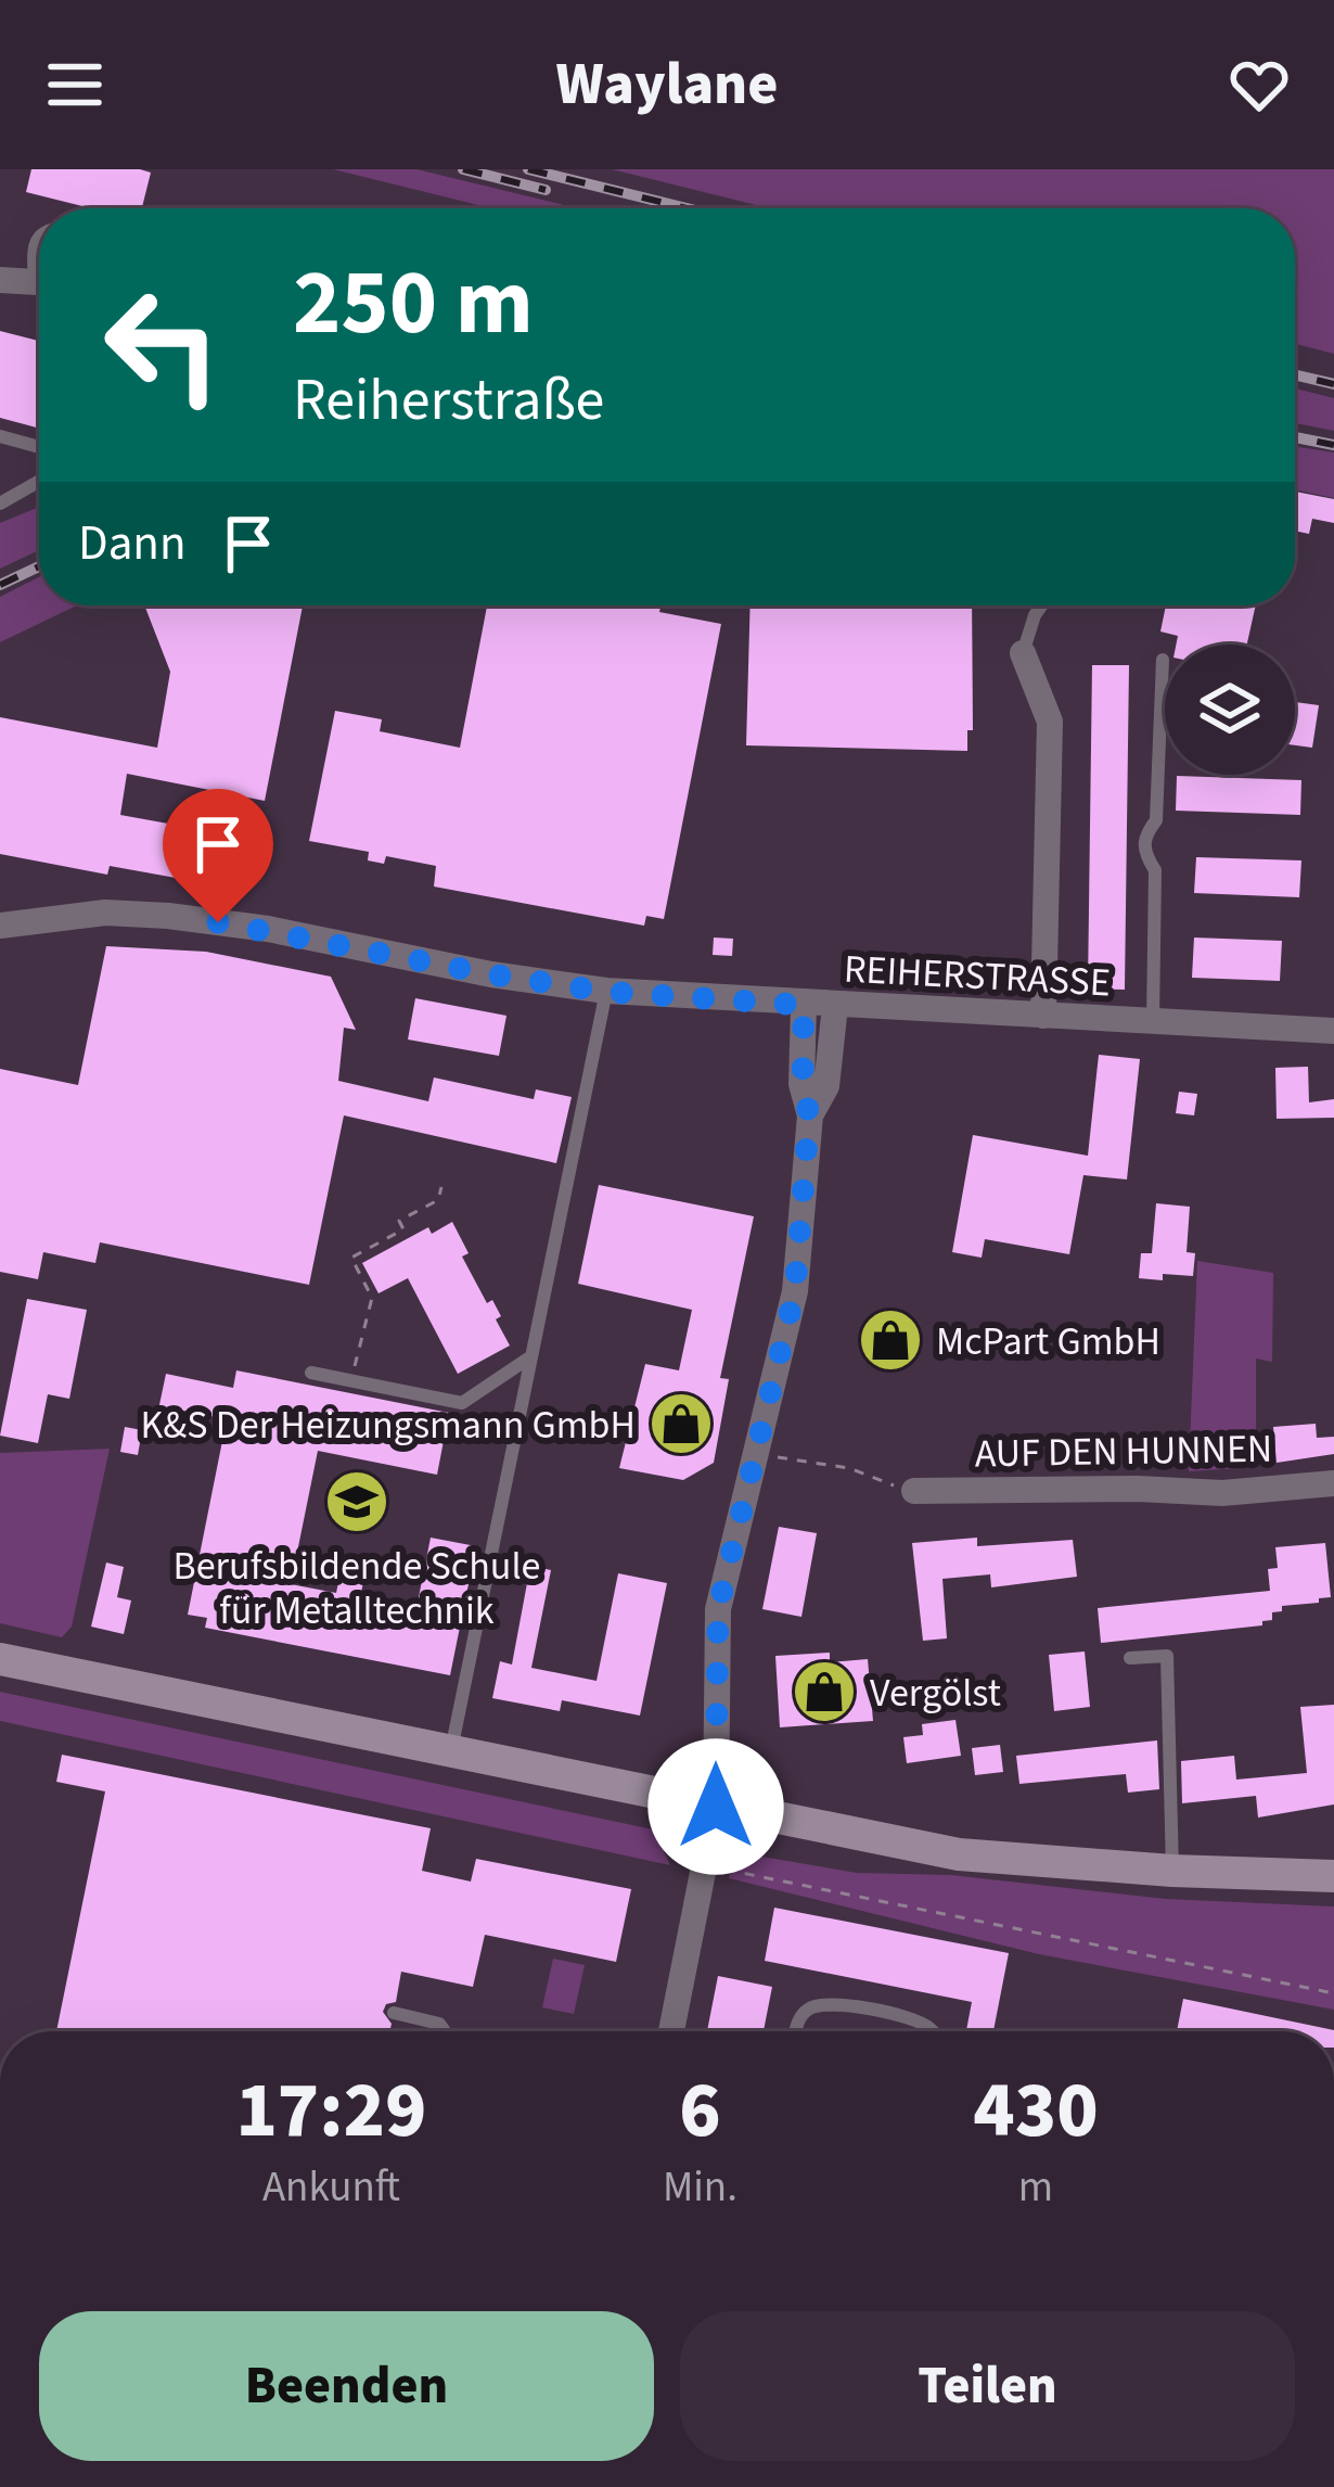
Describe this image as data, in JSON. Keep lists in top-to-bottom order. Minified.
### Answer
{"streets":{"street":["REIHERSTRASSE","AUF DEN HUNNEN"]},"places":{"shop":["McPart GmbH","K&S Der Heizungsmann GmbH","Vergölst"],"school or university":["Berufsbildende Schule für Metalltechnik"]},"page":{"header":"Waylane","turn":["250 m","Reiherstraße"],"then":"Dann","eta":["17:29","Ankunft","6","Min.","430","m"],"buttons":["Beenden","Teilen"]}}
